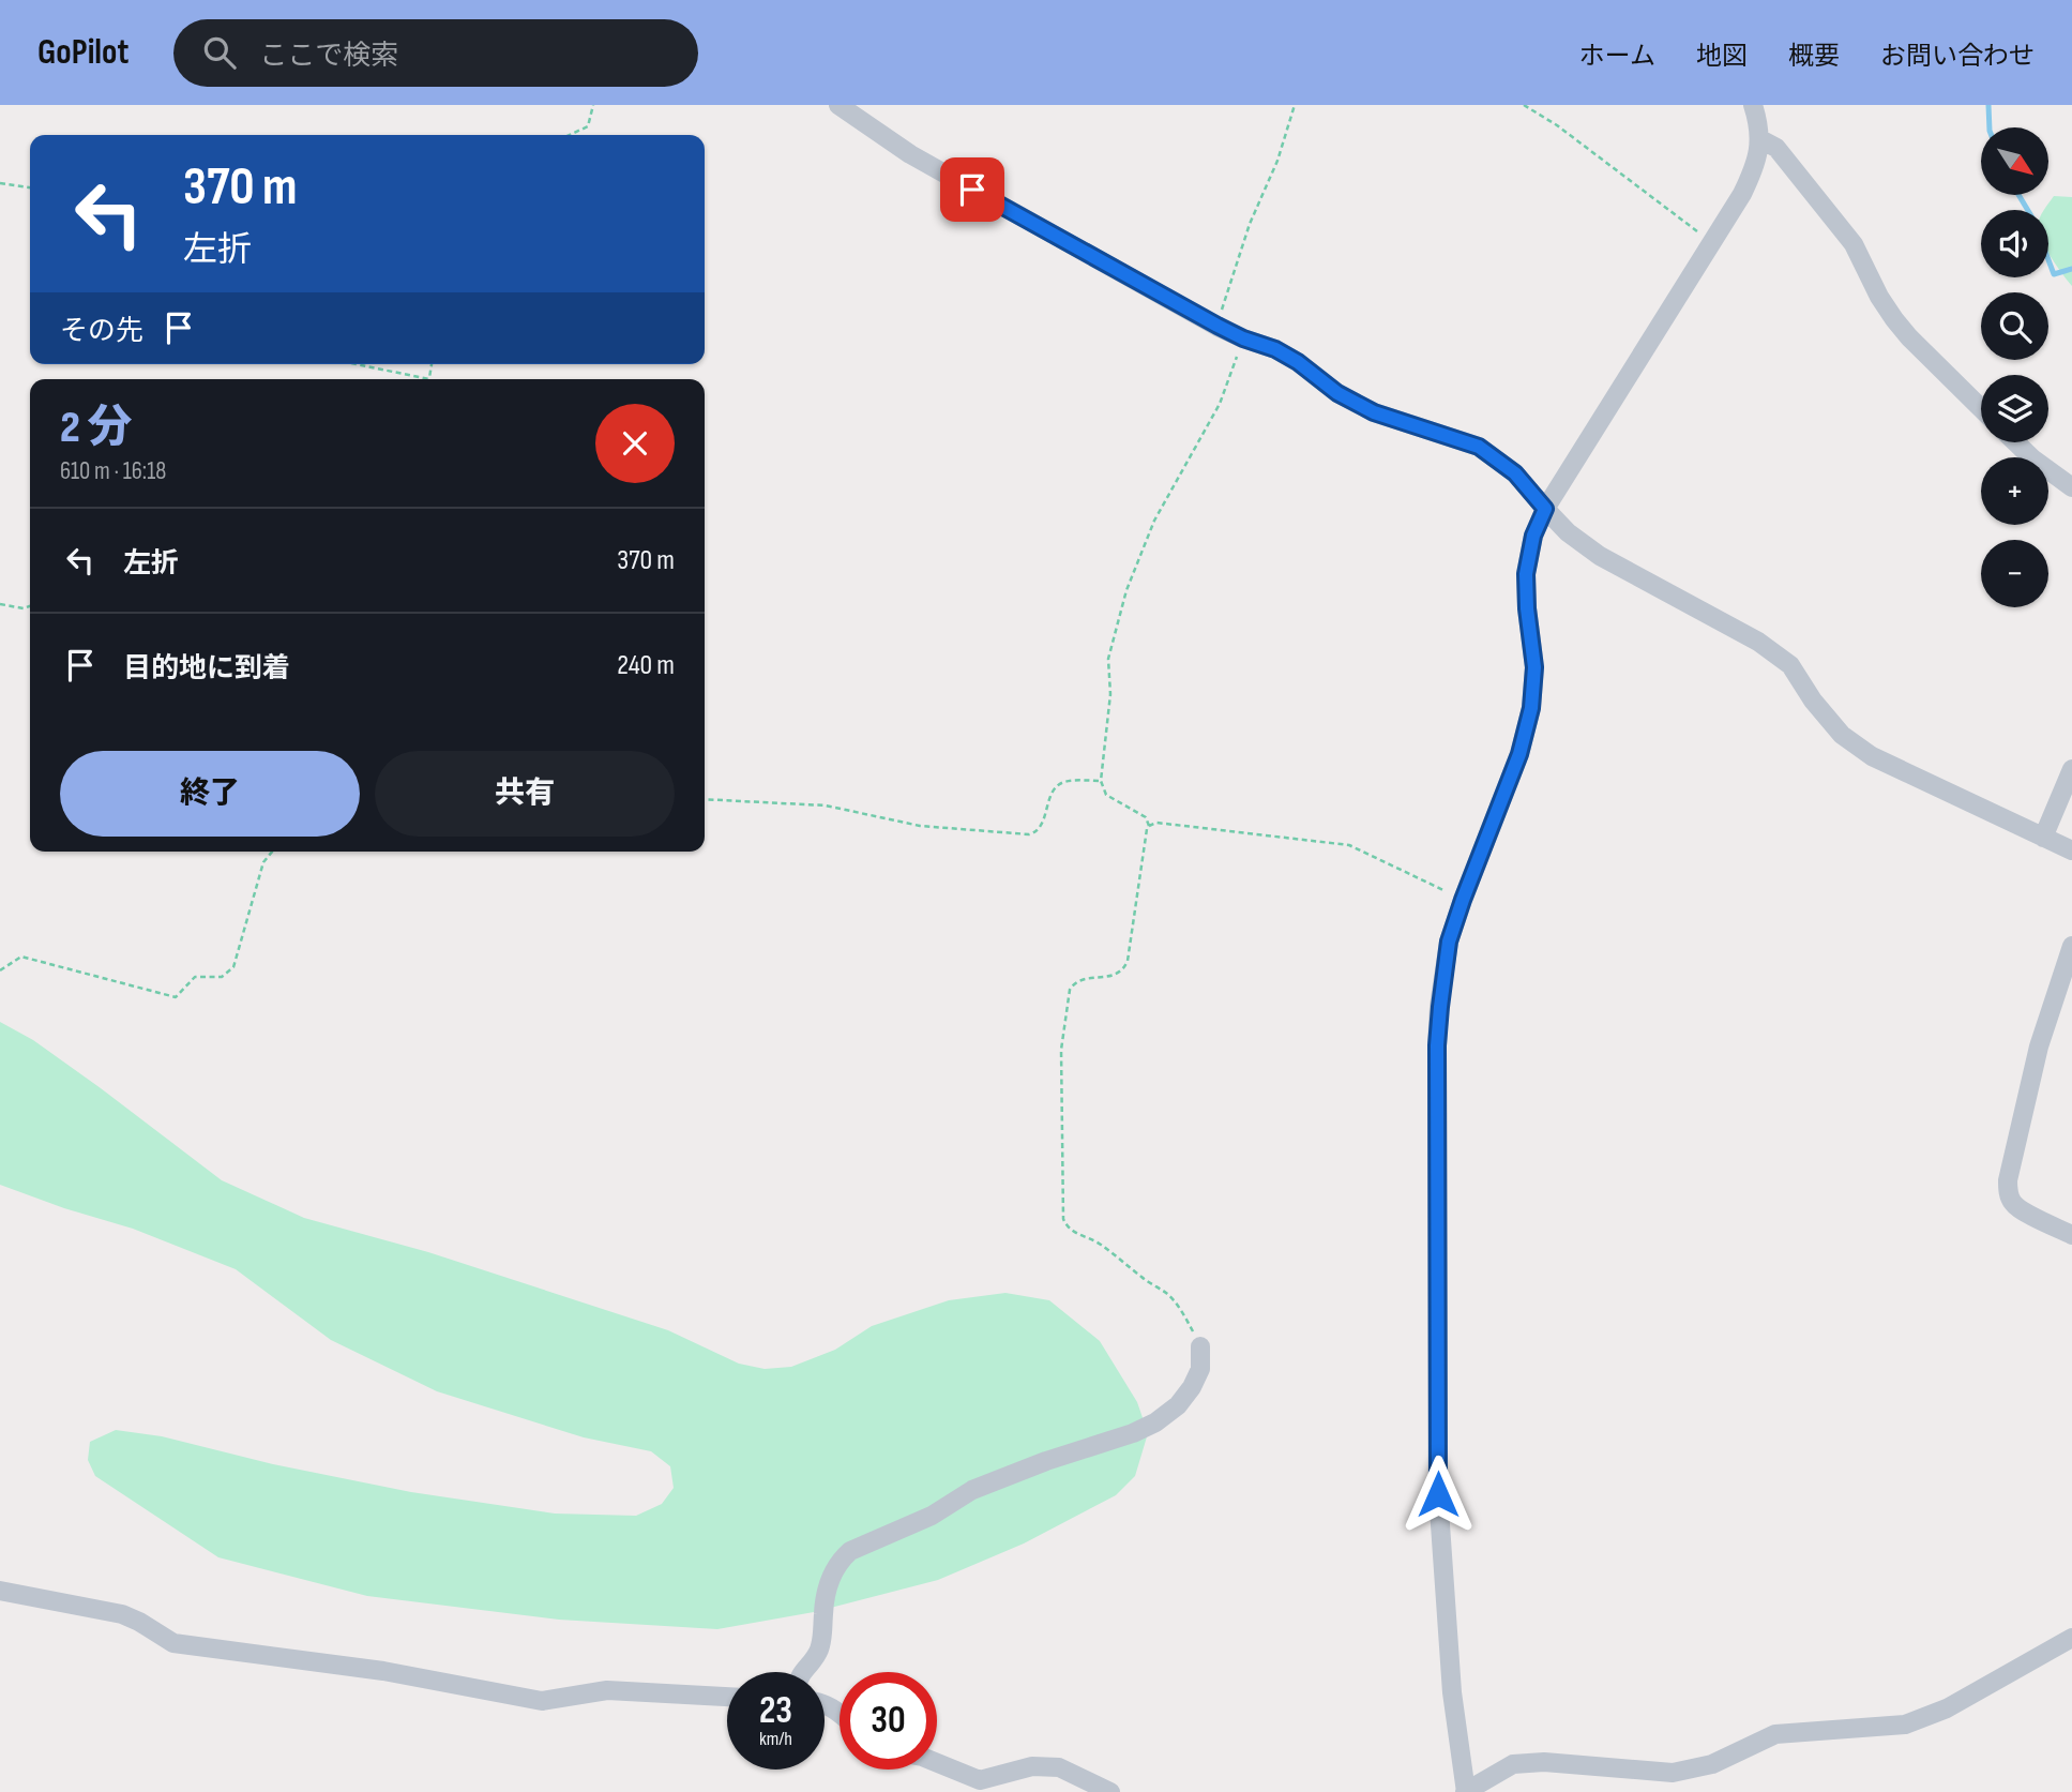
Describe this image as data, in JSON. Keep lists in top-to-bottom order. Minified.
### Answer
{"north":"bottom right","page":{"header":"GoPilot","search":"ここで検索","nav":["ホーム","地図","概要","お問い合わせ"],"map_buttons":["+","−"],"turn":["370 m","左折"],"then":"その先","heading":["2 分","610 m · 16:18"],"list":[{"name":"左折","value":"370 m"},{"name":"目的地に到着","value":"240 m"}],"buttons":["終了","共有"],"speed":"23 km/h","limit":"30"}}
